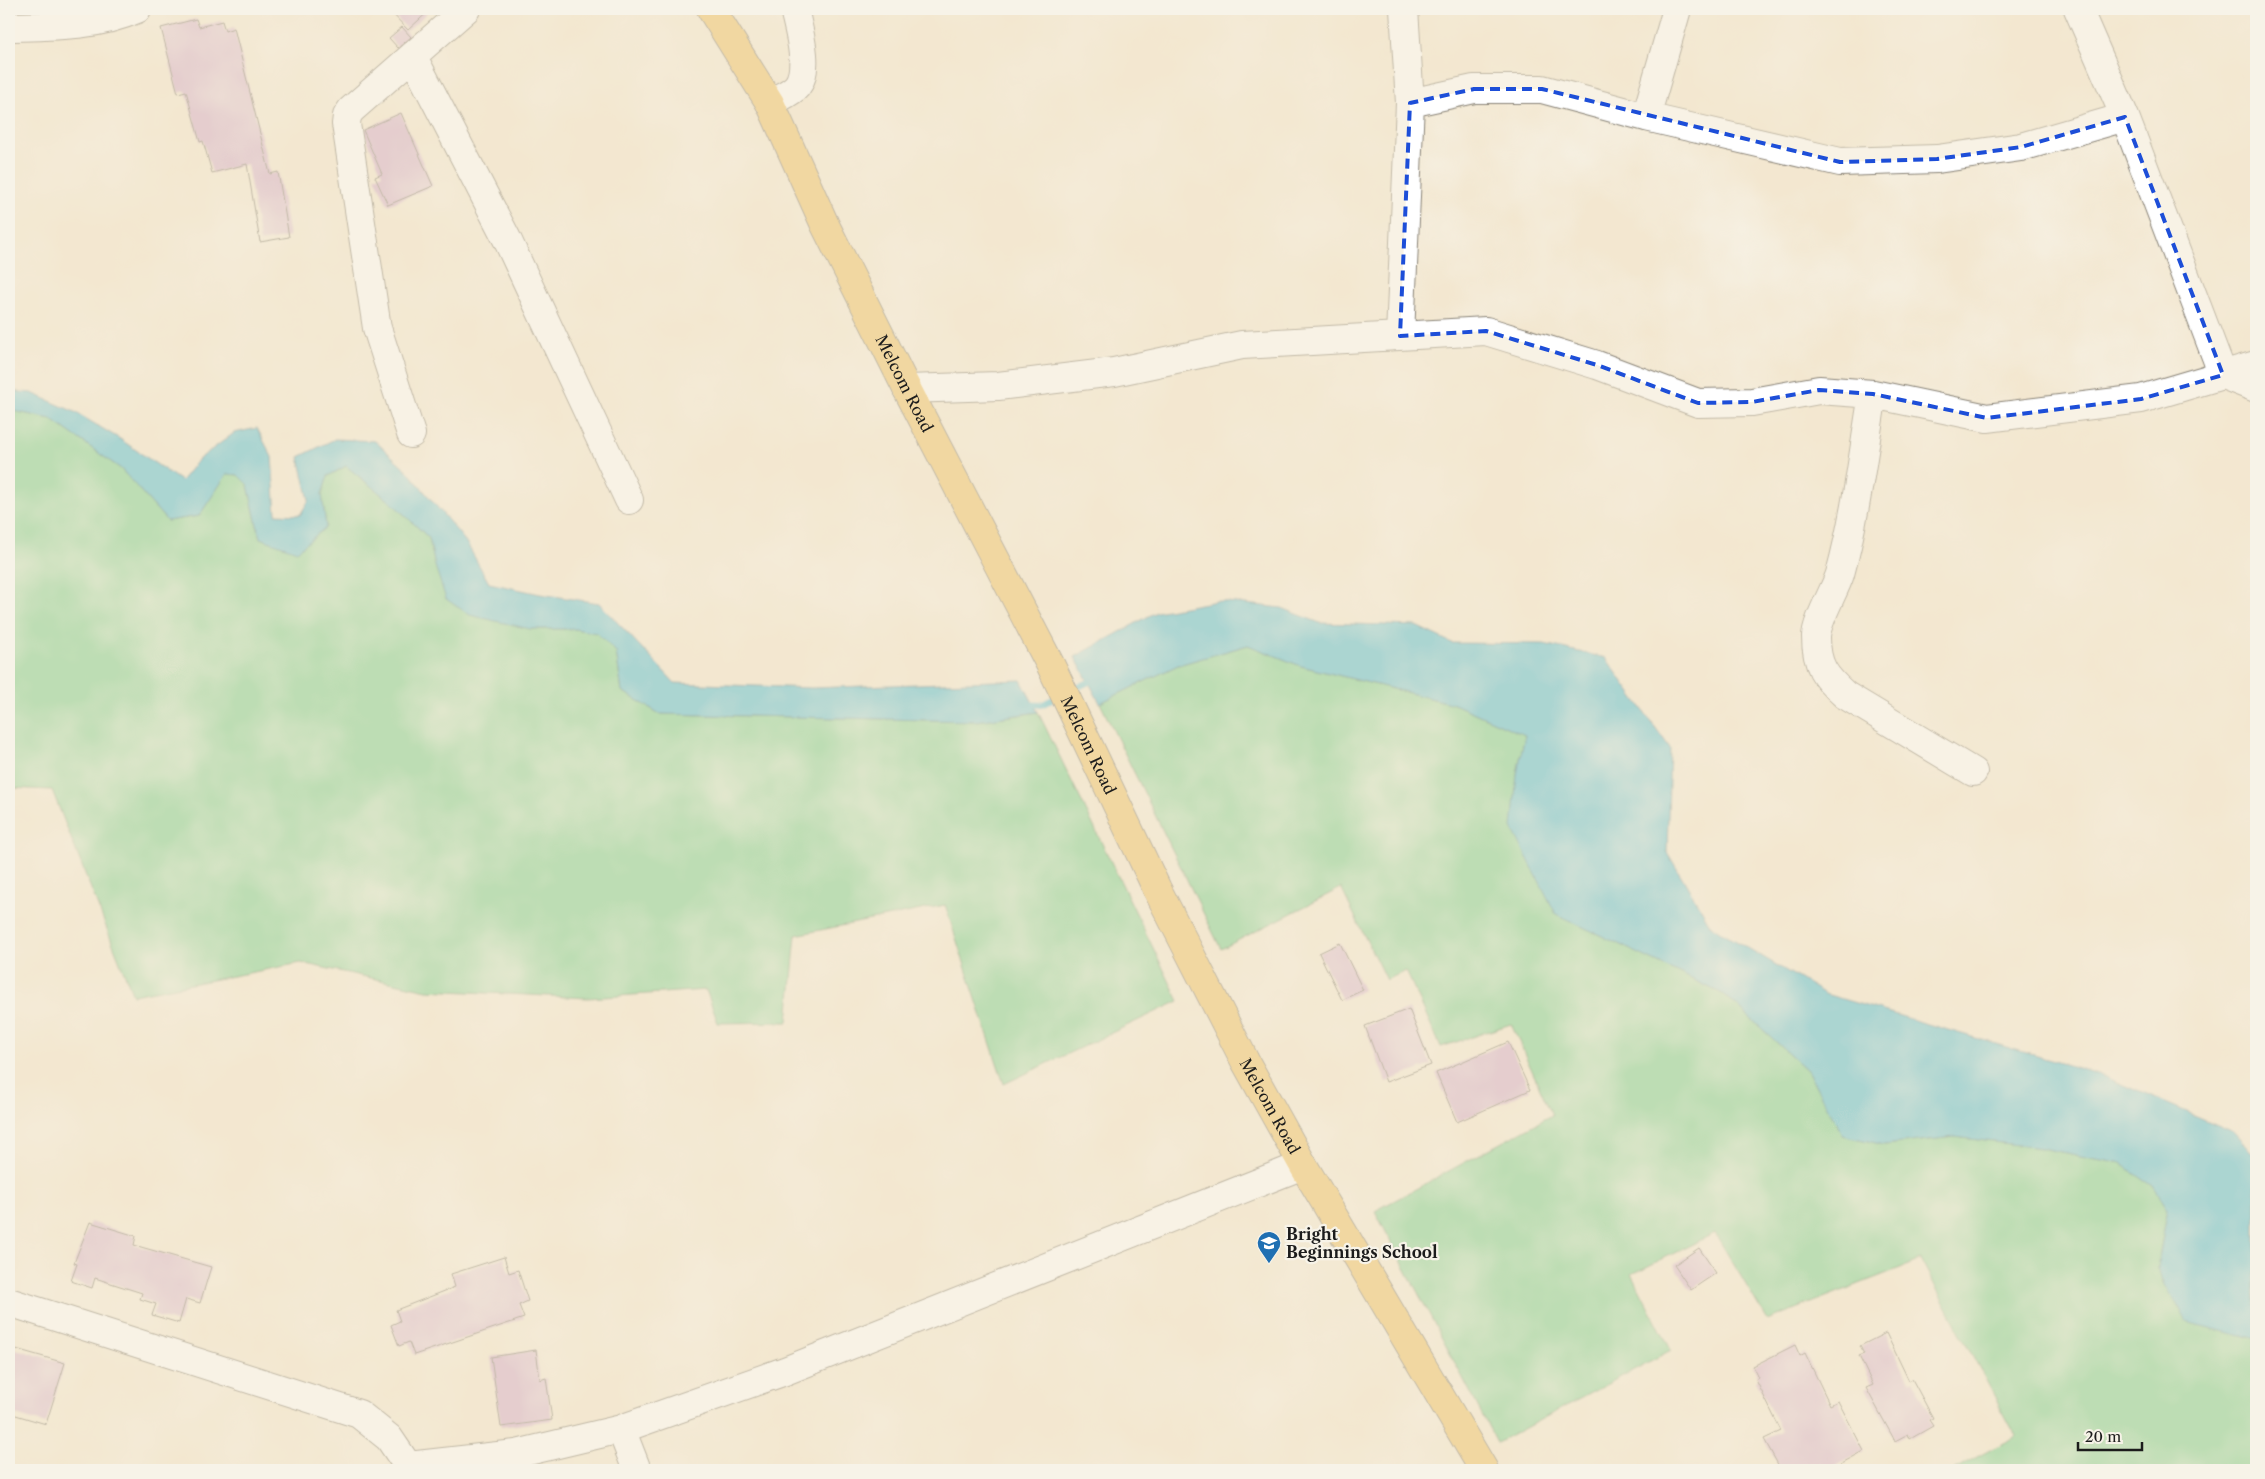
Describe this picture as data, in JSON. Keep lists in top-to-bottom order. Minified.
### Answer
{"streets":{"main road":["Melcom Road"]},"places":{"school or university":["Bright Beginnings School"]},"scale_bar":"20 m"}
